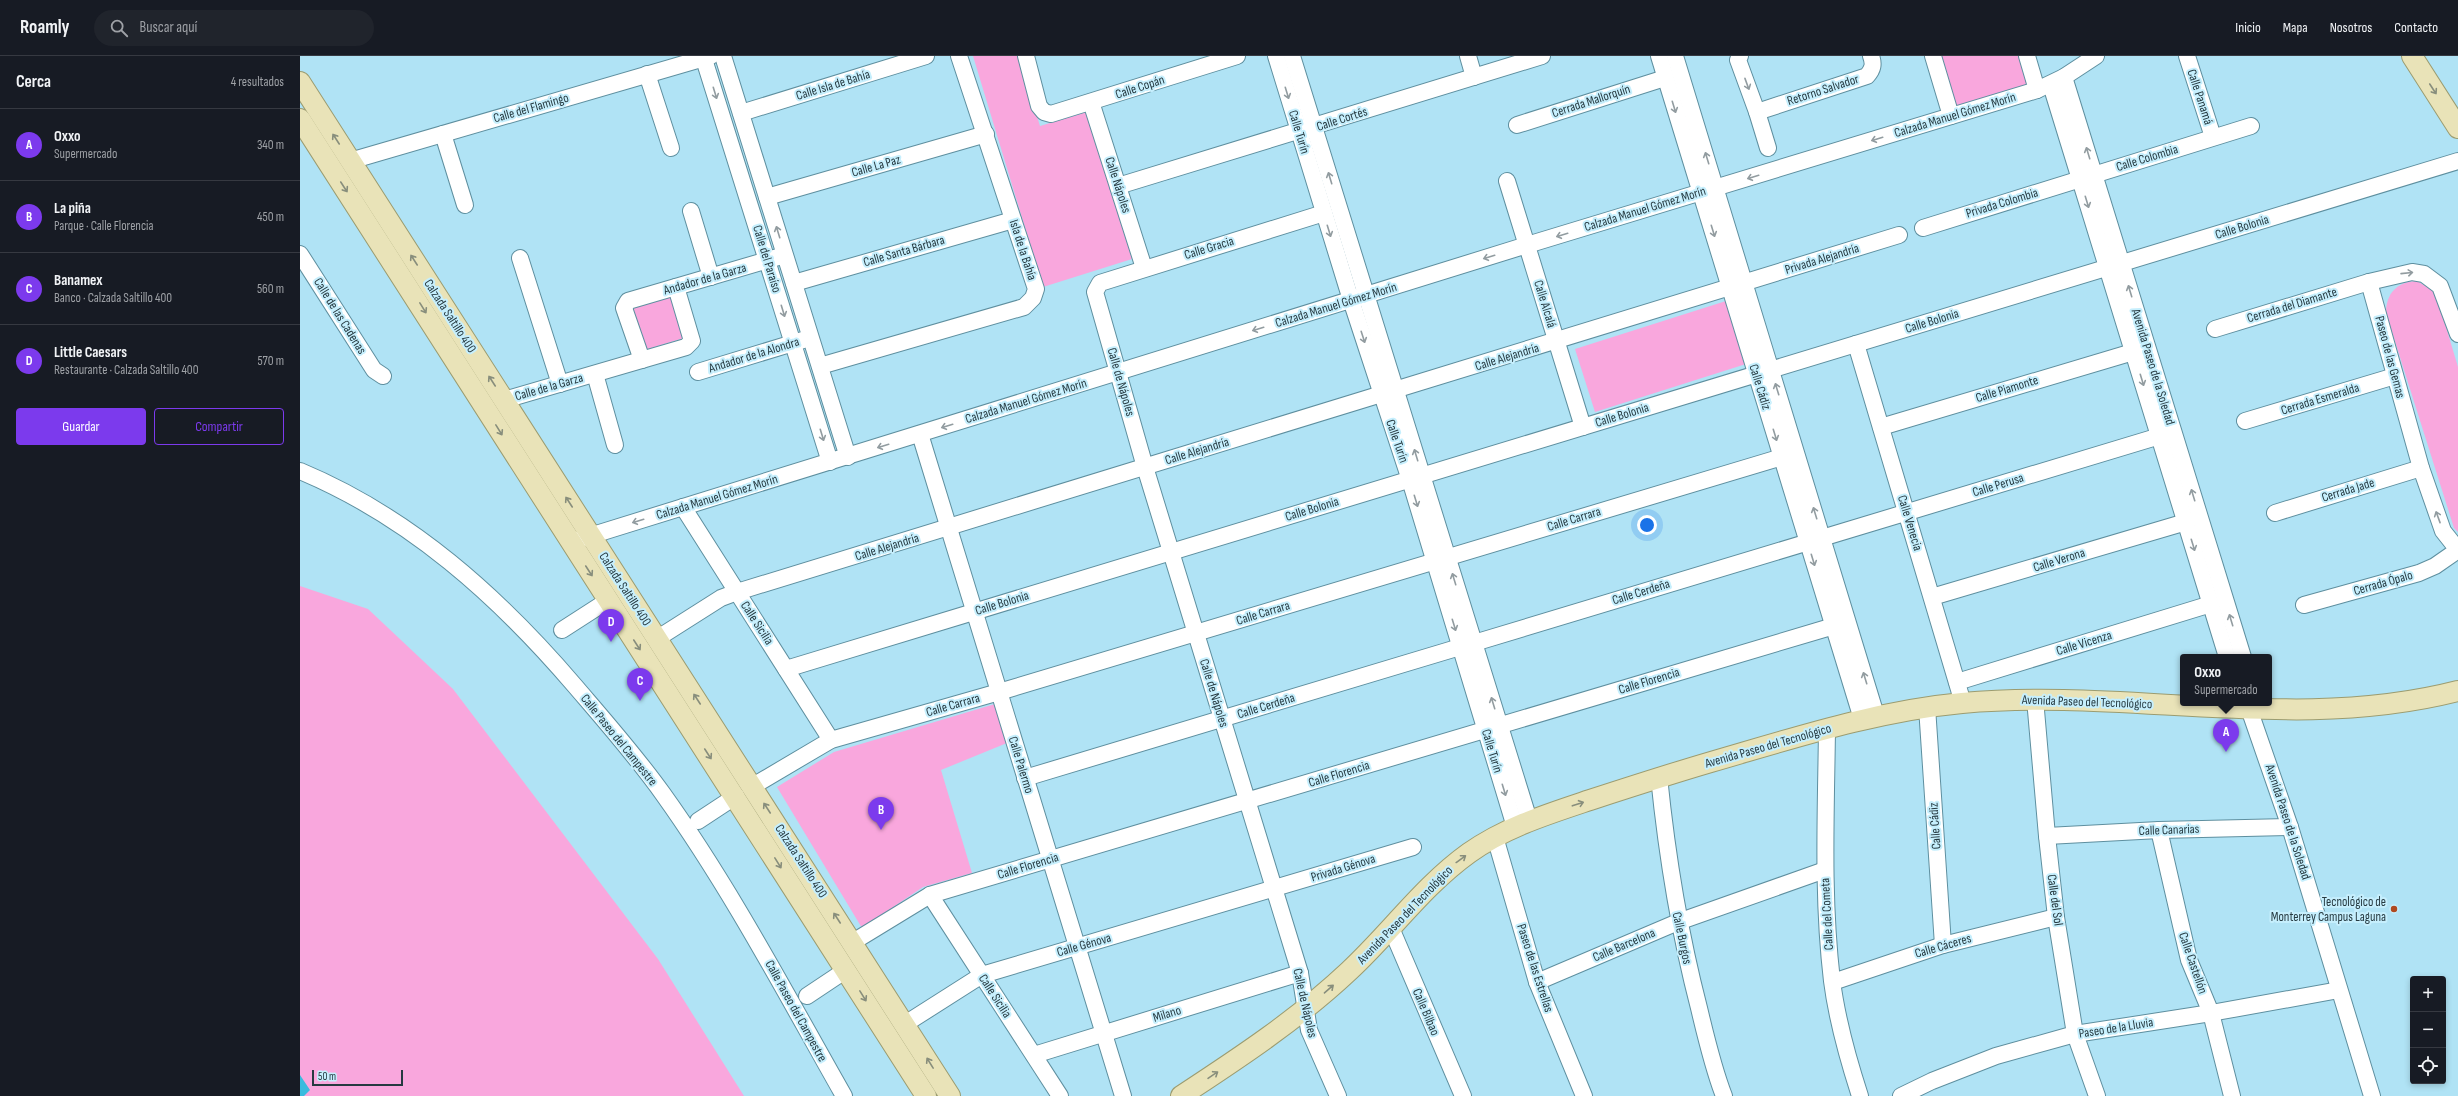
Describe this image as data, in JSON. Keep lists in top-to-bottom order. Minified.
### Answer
{"streets":{"main road":["Calzada Saltillo 400","Avenida Paseo del Tecnológico"],"street":["Calle Isla de Bahía","Calle Copán","Retorno Salvador","Calle Panamá","Cerrada Mallorquín","Calle del Flamingo","Calzada Manuel Gómez Morín","Calle Cortés","Calle Turín","Calle Colombia","Calle La Paz","Calle Nápoles","Privada Colombia","Calle Bolonia","Calle Gracia","Isla de la Bahía","Calle Santa Bárbara","Calle del Paraíso","Privada Alejandría","Andador de la Garza","Calle Alcalá","Cerrada del Diamante","Calle de las Cadenas","Andador de la Alondra","Calle Alejandría","Paseo de las Gemas","Avenida Paseo de la Soledad","Calle de Nápoles","Calle de la Garza","Calle Cádiz","Calle Piamonte","Cerrada Esmeralda","Calle Perusa","Cerrada Jade","Calle Carrara","Calle Venecia","Calle Verona","Cerrada Ópalo","Calle Cerdeña","Calle Sicilia","Calle Vicenza","Calle Florencia","Calle Paseo del Campestre","Calle Palermo","Calle Canarias","Privada Génova","Calle del Sol","Calle del Cometa","Calle Burgos","Calle Génova","Calle Barcelona","Calle Cáceres","Calle Castellón","Paseo de las Estrellas","Calle Bilbao","Milano","Paseo de la Lluvia"]},"crossings":[["Calle Isla de Bahía","Calle del Paraíso"],["Calle Copán","Calle Nápoles"],["Calle Panamá","Calle Colombia"],["Cerrada Mallorquín","Calle Cádiz"],["Calle del Flamingo","Calle del Paraíso"],["Calle del Flamingo","Calzada Saltillo 400"],["Calzada Manuel Gómez Morín","Calle Turín"],["Calzada Manuel Gómez Morín","Calle del Paraíso"],["Calzada Manuel Gómez Morín","Calle Alcalá"],["Calzada Manuel Gómez Morín","Calzada Saltillo 400"],["Calzada Manuel Gómez Morín","Avenida Paseo de la Soledad"],["Calzada Manuel Gómez Morín","Calle de Nápoles"],["Calzada Manuel Gómez Morín","Calle Cádiz"],["Calzada Manuel Gómez Morín","Calle Sicilia"],["Calzada Manuel Gómez Morín","Calle Palermo"],["Calle Cortés","Calle Turín"],["Calle Cortés","Calle Nápoles"],["Calle Turín","Calle Bolonia"],["Calle Turín","Calle Gracia"],["Calle Turín","Calle Alejandría"],["Calle Turín","Calle Carrara"],["Calle Turín","Calle Cerdeña"],["Calle Turín","Calle Florencia"],["Calle Turín","Avenida Paseo del Tecnológico"],["Calle Colombia","Privada Colombia"],["Calle Colombia","Avenida Paseo de la Soledad"],["Calle La Paz","Isla de la Bahía"],["Calle La Paz","Calle del Paraíso"],["Calle Nápoles","Calle Gracia"],["Privada Colombia","Avenida Paseo de la Soledad"],["Calle Bolonia","Calle Alcalá"],["Calle Bolonia","Avenida Paseo de la Soledad"],["Calle Bolonia","Calle de Nápoles"],["Calle Bolonia","Calle Cádiz"],["Calle Bolonia","Calle Venecia"],["Calle Bolonia","Calle Sicilia"],["Calle Bolonia","Calle Palermo"],["Calle Gracia","Calle de Nápoles"],["Isla de la Bahía","Calle Santa Bárbara"],["Isla de la Bahía","Calle del Paraíso"],["Calle Santa Bárbara","Calle del Paraíso"],["Calle del Paraíso","Andador de la Garza"],["Calle del Paraíso","Andador de la Alondra"],["Privada Alejandría","Calle Alejandría"],["Privada Alejandría","Calle Cádiz"],["Andador de la Garza","Calle de la Garza"],["Calle Alcalá","Calle Alejandría"],["Cerrada del Diamante","Paseo de las Gemas"],["Calzada Saltillo 400","Calle Alejandría"],["Calzada Saltillo 400","Calle de la Garza"],["Calzada Saltillo 400","Calle Carrara"],["Calzada Saltillo 400","Calle Florencia"],["Calzada Saltillo 400","Calle Génova"],["Calle Alejandría","Calle de Nápoles"],["Calle Alejandría","Calle Cádiz"],["Calle Alejandría","Calle Sicilia"],["Calle Alejandría","Calle Palermo"],["Paseo de las Gemas","Cerrada Esmeralda"],["Paseo de las Gemas","Cerrada Jade"],["Paseo de las Gemas","Cerrada Ópalo"],["Avenida Paseo de la Soledad","Calle Piamonte"],["Avenida Paseo de la Soledad","Calle Perusa"],["Avenida Paseo de la Soledad","Calle Verona"],["Avenida Paseo de la Soledad","Calle Vicenza"],["Avenida Paseo de la Soledad","Calle Canarias"],["Avenida Paseo de la Soledad","Paseo de la Lluvia"],["Calle de Nápoles","Calle Carrara"],["Calle de Nápoles","Calle Cerdeña"],["Calle de Nápoles","Calle Florencia"],["Calle de Nápoles","Avenida Paseo del Tecnológico"],["Calle de Nápoles","Privada Génova"],["Calle de Nápoles","Calle Génova"],["Calle de Nápoles","Milano"],["Calle Cádiz","Calle Perusa"],["Calle Cádiz","Calle Carrara"],["Calle Cádiz","Calle Cerdeña"],["Calle Cádiz","Calle Florencia"],["Calle Cádiz","Avenida Paseo del Tecnológico"],["Calle Cádiz","Calle Cáceres"],["Calle Piamonte","Calle Venecia"],["Calle Perusa","Calle Venecia"],["Calle Perusa","Calle Cerdeña"],["Calle Carrara","Calle Sicilia"],["Calle Carrara","Calle Palermo"],["Calle Venecia","Calle Verona"],["Calle Venecia","Calle Vicenza"],["Calle Venecia","Avenida Paseo del Tecnológico"],["Calle Cerdeña","Calle Palermo"],["Calle Sicilia","Calle Florencia"],["Calle Sicilia","Calle Génova"],["Calle Sicilia","Milano"],["Calle Florencia","Calle Palermo"],["Avenida Paseo del Tecnológico","Calle del Sol"],["Avenida Paseo del Tecnológico","Calle del Cometa"],["Avenida Paseo del Tecnológico","Calle Burgos"],["Avenida Paseo del Tecnológico","Paseo de las Estrellas"],["Avenida Paseo del Tecnológico","Calle Bilbao"],["Calle Palermo","Calle Génova"],["Calle Palermo","Milano"],["Calle Canarias","Calle del Sol"],["Calle Canarias","Calle Castellón"],["Privada Génova","Calle Génova"],["Calle del Sol","Calle Cáceres"],["Calle del Sol","Paseo de la Lluvia"],["Calle del Cometa","Calle Barcelona"],["Calle del Cometa","Calle Cáceres"],["Calle Burgos","Calle Barcelona"],["Calle Barcelona","Paseo de las Estrellas"],["Calle Castellón","Paseo de la Lluvia"]],"one_way":["Calzada Manuel Gómez Morín","Avenida Paseo del Tecnológico"],"places":["Tecnológico de Monterrey Campus Laguna"],"scale_bar":"50 m","page":{"header":"Roamly","search":"Buscar aquí","nav":["Inicio","Mapa","Nosotros","Contacto"],"heading":["Cerca","4 resultados"],"list":[{"mark":"A","name":"Oxxo","note":"Supermercado","value":"340 m"},{"mark":"B","name":"La piña","note":"Parque · Calle Florencia","value":"450 m"},{"mark":"C","name":"Banamex","note":"Banco · Calzada Saltillo 400","value":"560 m"},{"mark":"D","name":"Little Caesars","note":"Restaurante · Calzada Saltillo 400","value":"570 m"}],"buttons":["Guardar","Compartir"],"pins":["D","C","A","B"],"popup":["Oxxo","Supermercado"],"map_buttons":["+","−"],"scale":"50 m"}}
